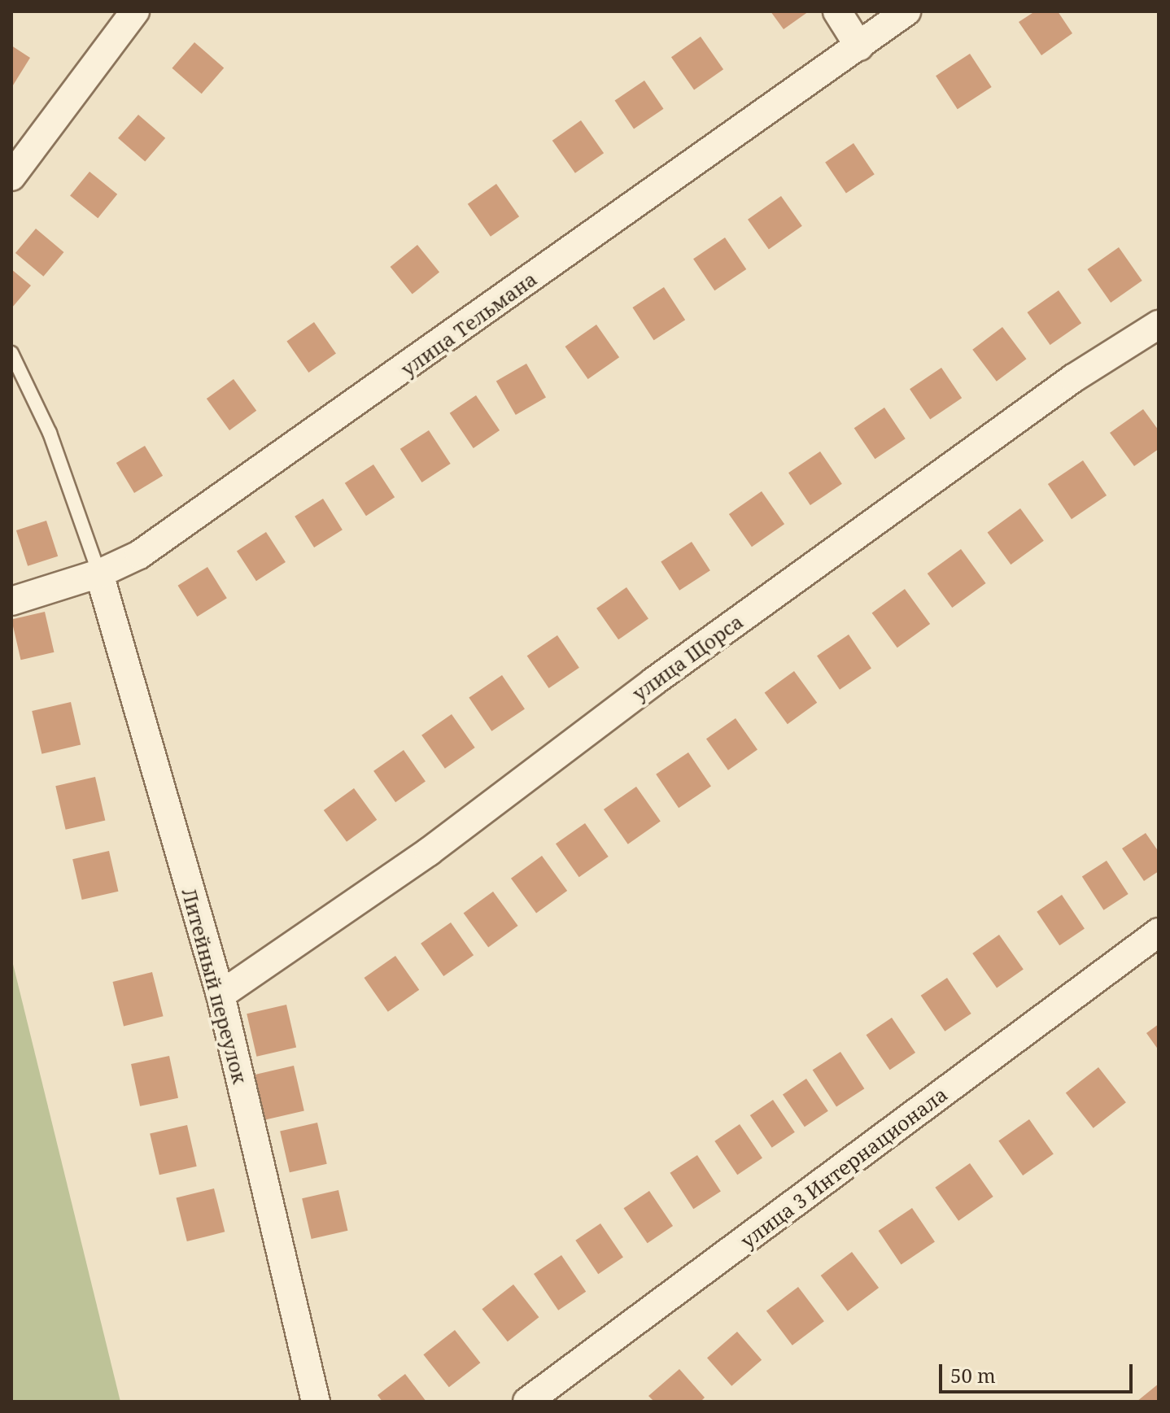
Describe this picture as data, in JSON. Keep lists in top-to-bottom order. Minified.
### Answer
{"streets":{"street":["улица Тельмана","улица Щорса","Литейный переулок","улица 3 Интернационала"]},"crossings":[["улица Тельмана","Литейный переулок"],["улица Щорса","Литейный переулок"]],"scale_bar":"50 m"}
